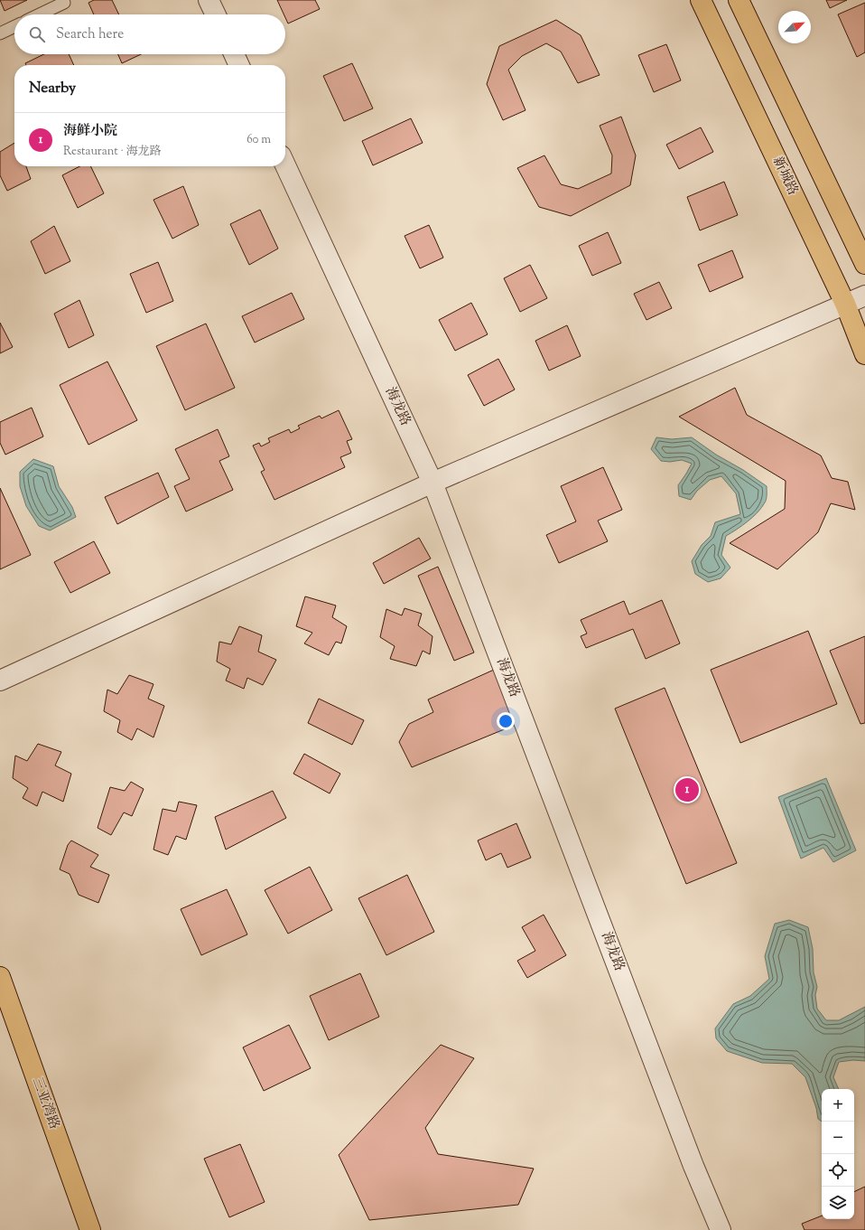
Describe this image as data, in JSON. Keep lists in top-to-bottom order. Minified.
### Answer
{"streets":{"main road":["新城路","三亚湾路"],"street":["海龙路"]},"north":"top right","page":{"search":"Search here","heading":"Nearby","list":[{"mark":"1","name":"海鲜小院","note":"Restaurant · 海龙路","value":"60 m"}],"pins":"1","map_buttons":["+","−"]}}
